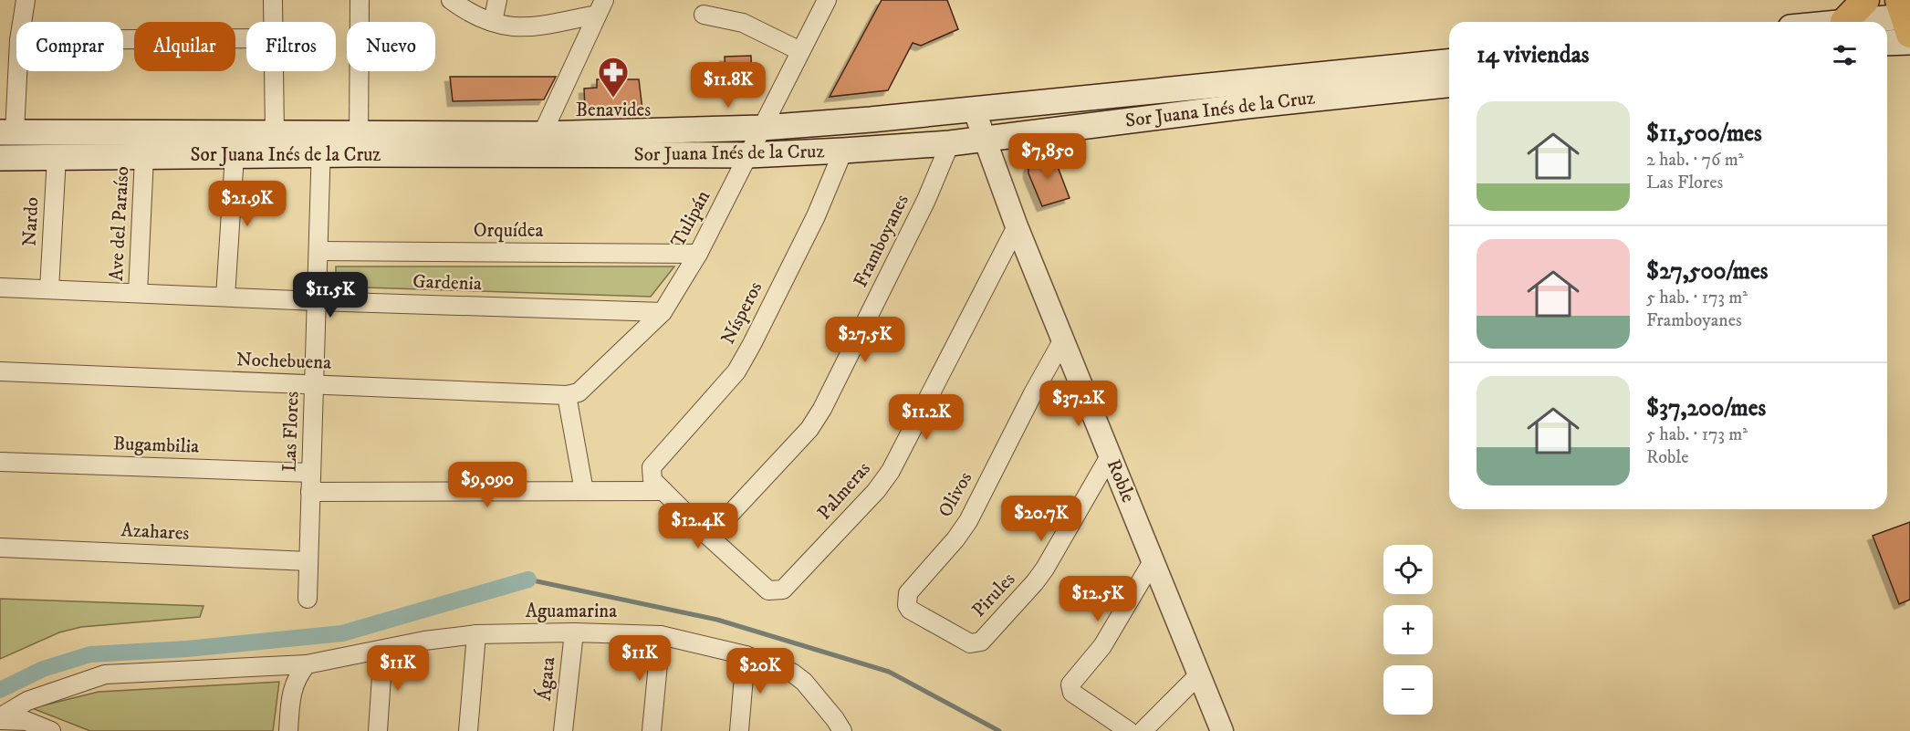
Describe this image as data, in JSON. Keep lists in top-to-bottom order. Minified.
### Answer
{"streets":{"main road":["Sor Juana Inés de la Cruz"],"street":["Tulipán","Nardo","Ave del Paraíso","Orquídea","Framboyanes","Gardenia","Nísperos","Nochebuena","Las Flores","Bugambilia","Roble","Palmeras","Olivos","Azahares","Pirules","Aguamarina","Ágata"]},"crossings":[["Sor Juana Inés de la Cruz","Tulipán"],["Sor Juana Inés de la Cruz","Nardo"],["Sor Juana Inés de la Cruz","Ave del Paraíso"],["Sor Juana Inés de la Cruz","Framboyanes"],["Sor Juana Inés de la Cruz","Nísperos"],["Sor Juana Inés de la Cruz","Las Flores"],["Sor Juana Inés de la Cruz","Roble"],["Tulipán","Orquídea"],["Tulipán","Gardenia"],["Tulipán","Nochebuena"],["Nardo","Gardenia"],["Ave del Paraíso","Gardenia"],["Orquídea","Las Flores"],["Framboyanes","Palmeras"],["Gardenia","Las Flores"],["Nochebuena","Las Flores"],["Las Flores","Bugambilia"],["Las Flores","Azahares"],["Roble","Palmeras"],["Roble","Olivos"],["Roble","Pirules"],["Olivos","Pirules"],["Aguamarina","Ágata"]],"places":{"pharmacy":["Benavides"]},"page":{"chip":["Comprar","Alquilar","Filtros","Nuevo"],"heading":"14 viviendas","price":["$11.8K","$7,850","$21.9K","$11.5K","$27.5K","$37.2K","$11.2K","$9,090","$20.7K","$12.4K","$12.5K","$11K","$11K","$20K"],"list":[{"name":"$11,500/mes","note":"2 hab. · 76 m² · Las Flores"},{"name":"$27,500/mes","note":"5 hab. · 173 m² · Framboyanes"},{"name":"$37,200/mes","note":"5 hab. · 173 m² · Roble"}],"map_buttons":["+","−"]}}
